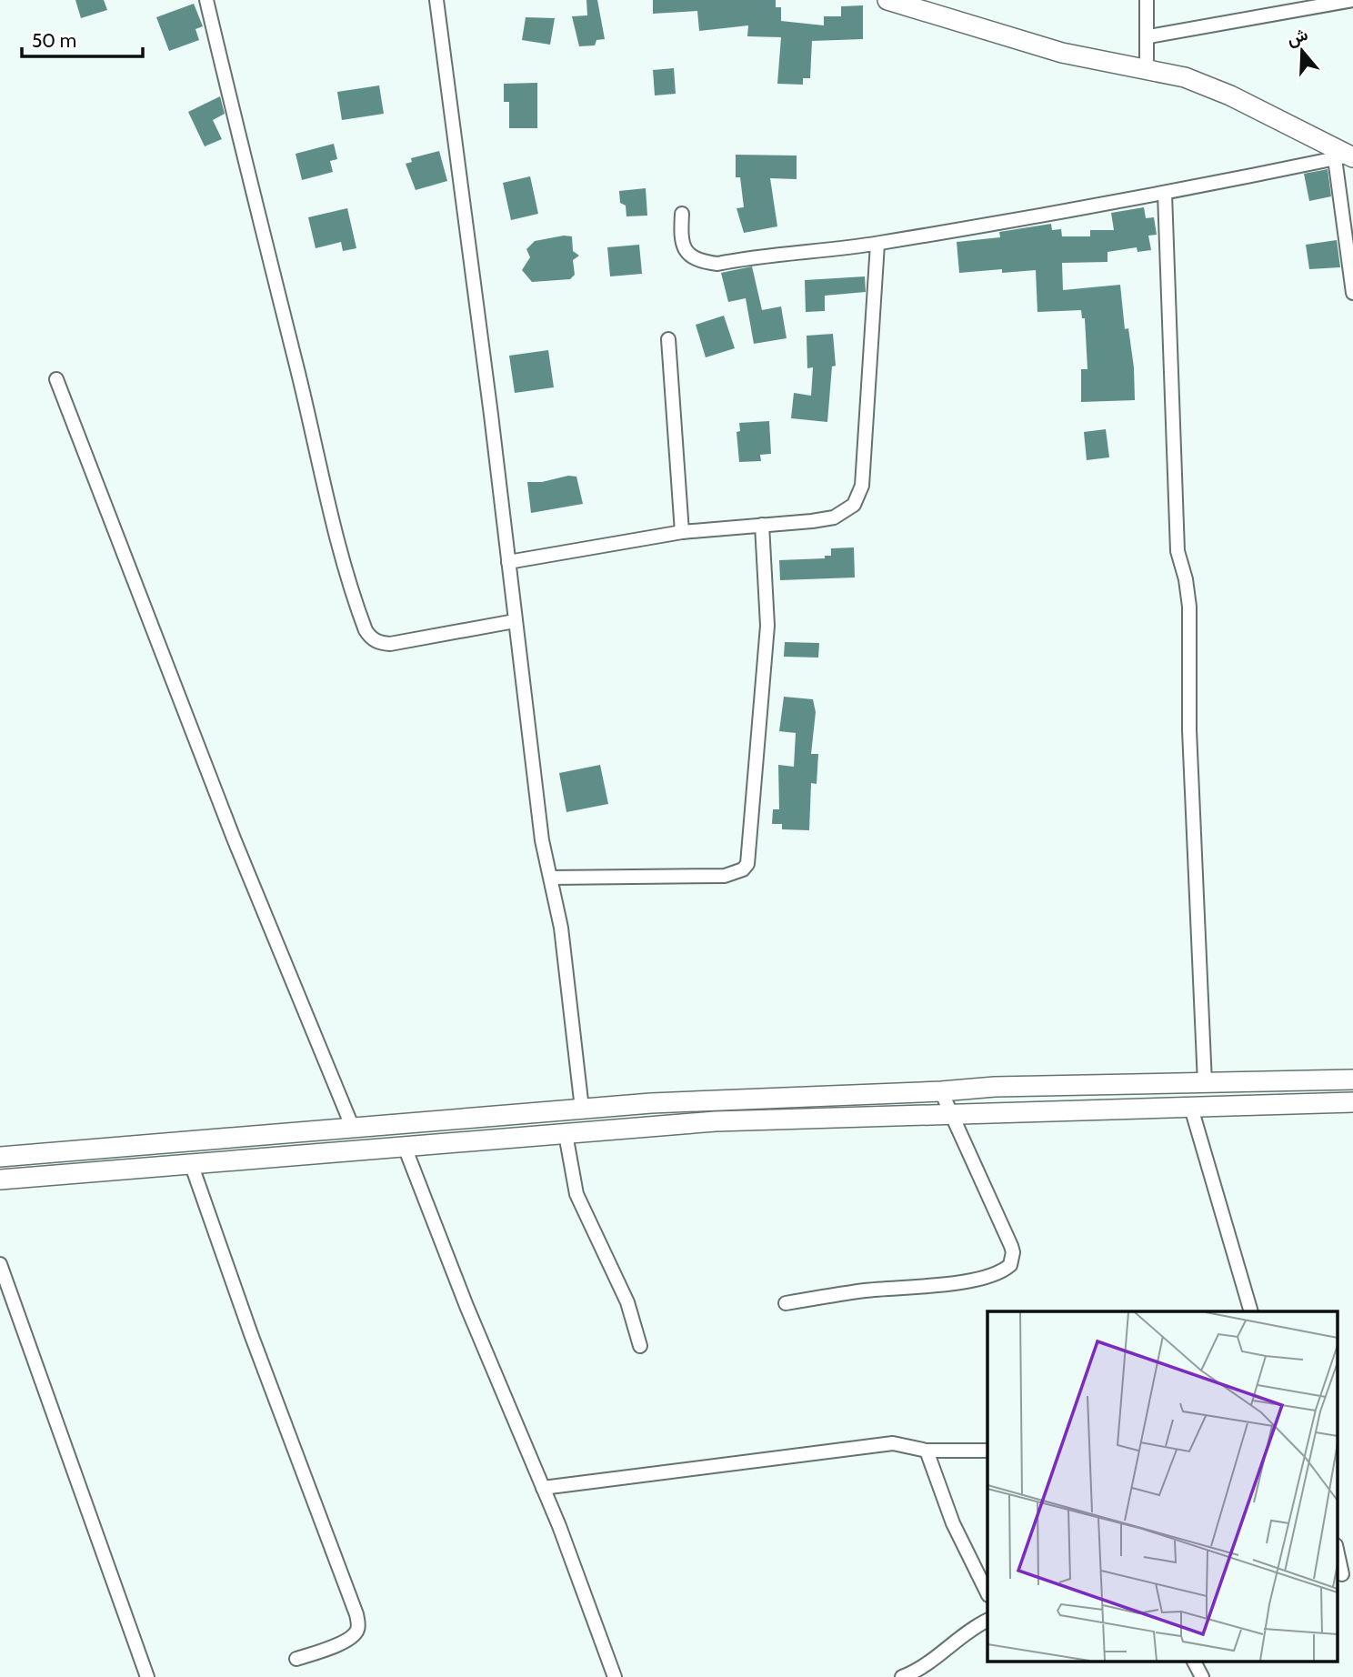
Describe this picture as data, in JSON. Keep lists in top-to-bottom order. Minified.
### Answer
{"scale_bar":"50 m","north":"top"}
